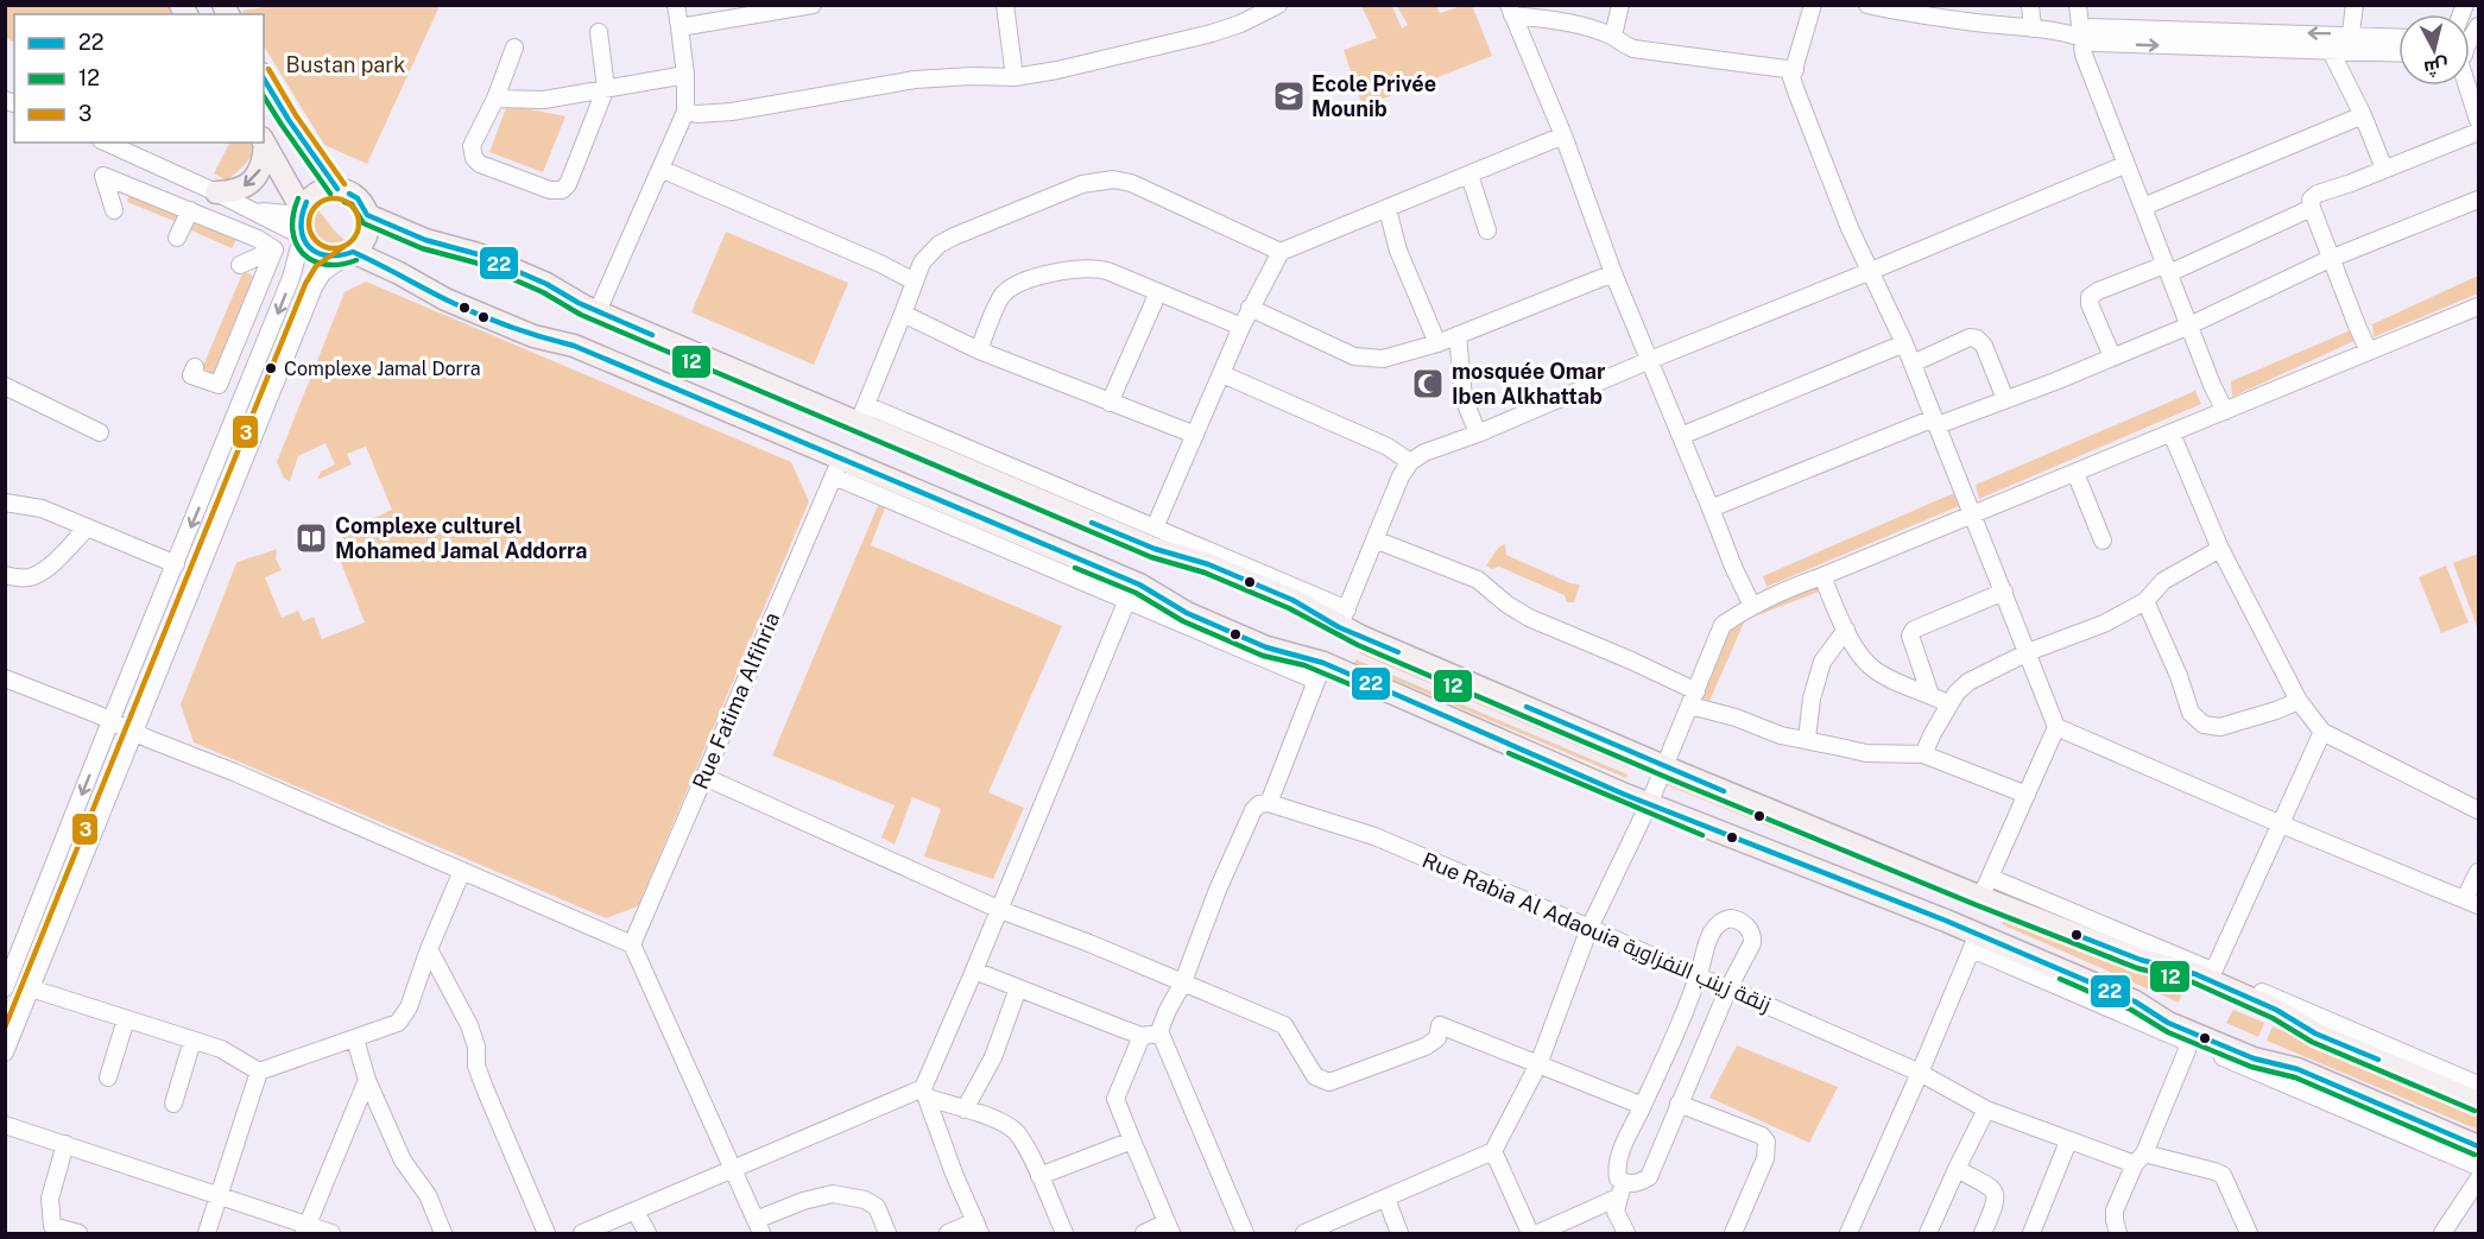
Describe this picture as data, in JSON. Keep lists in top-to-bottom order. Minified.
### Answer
{"streets":{"street":["Rue Fatima Alfihria","Rue Rabia Al Adaouia زنقة زينب النفزاوية"]},"parks":["Bustan park"],"places":{"school or university":["Ecole Privée Mounib"],"other":["Complexe Jamal Dorra"],"mosque":["mosquée Omar Iben Alkhattab"],"library":["Complexe culturel Mohamed Jamal Addorra"]},"lines":["transit line 3","transit line 22","transit line 12"],"legend":["22","12","3"],"north":"bottom"}
